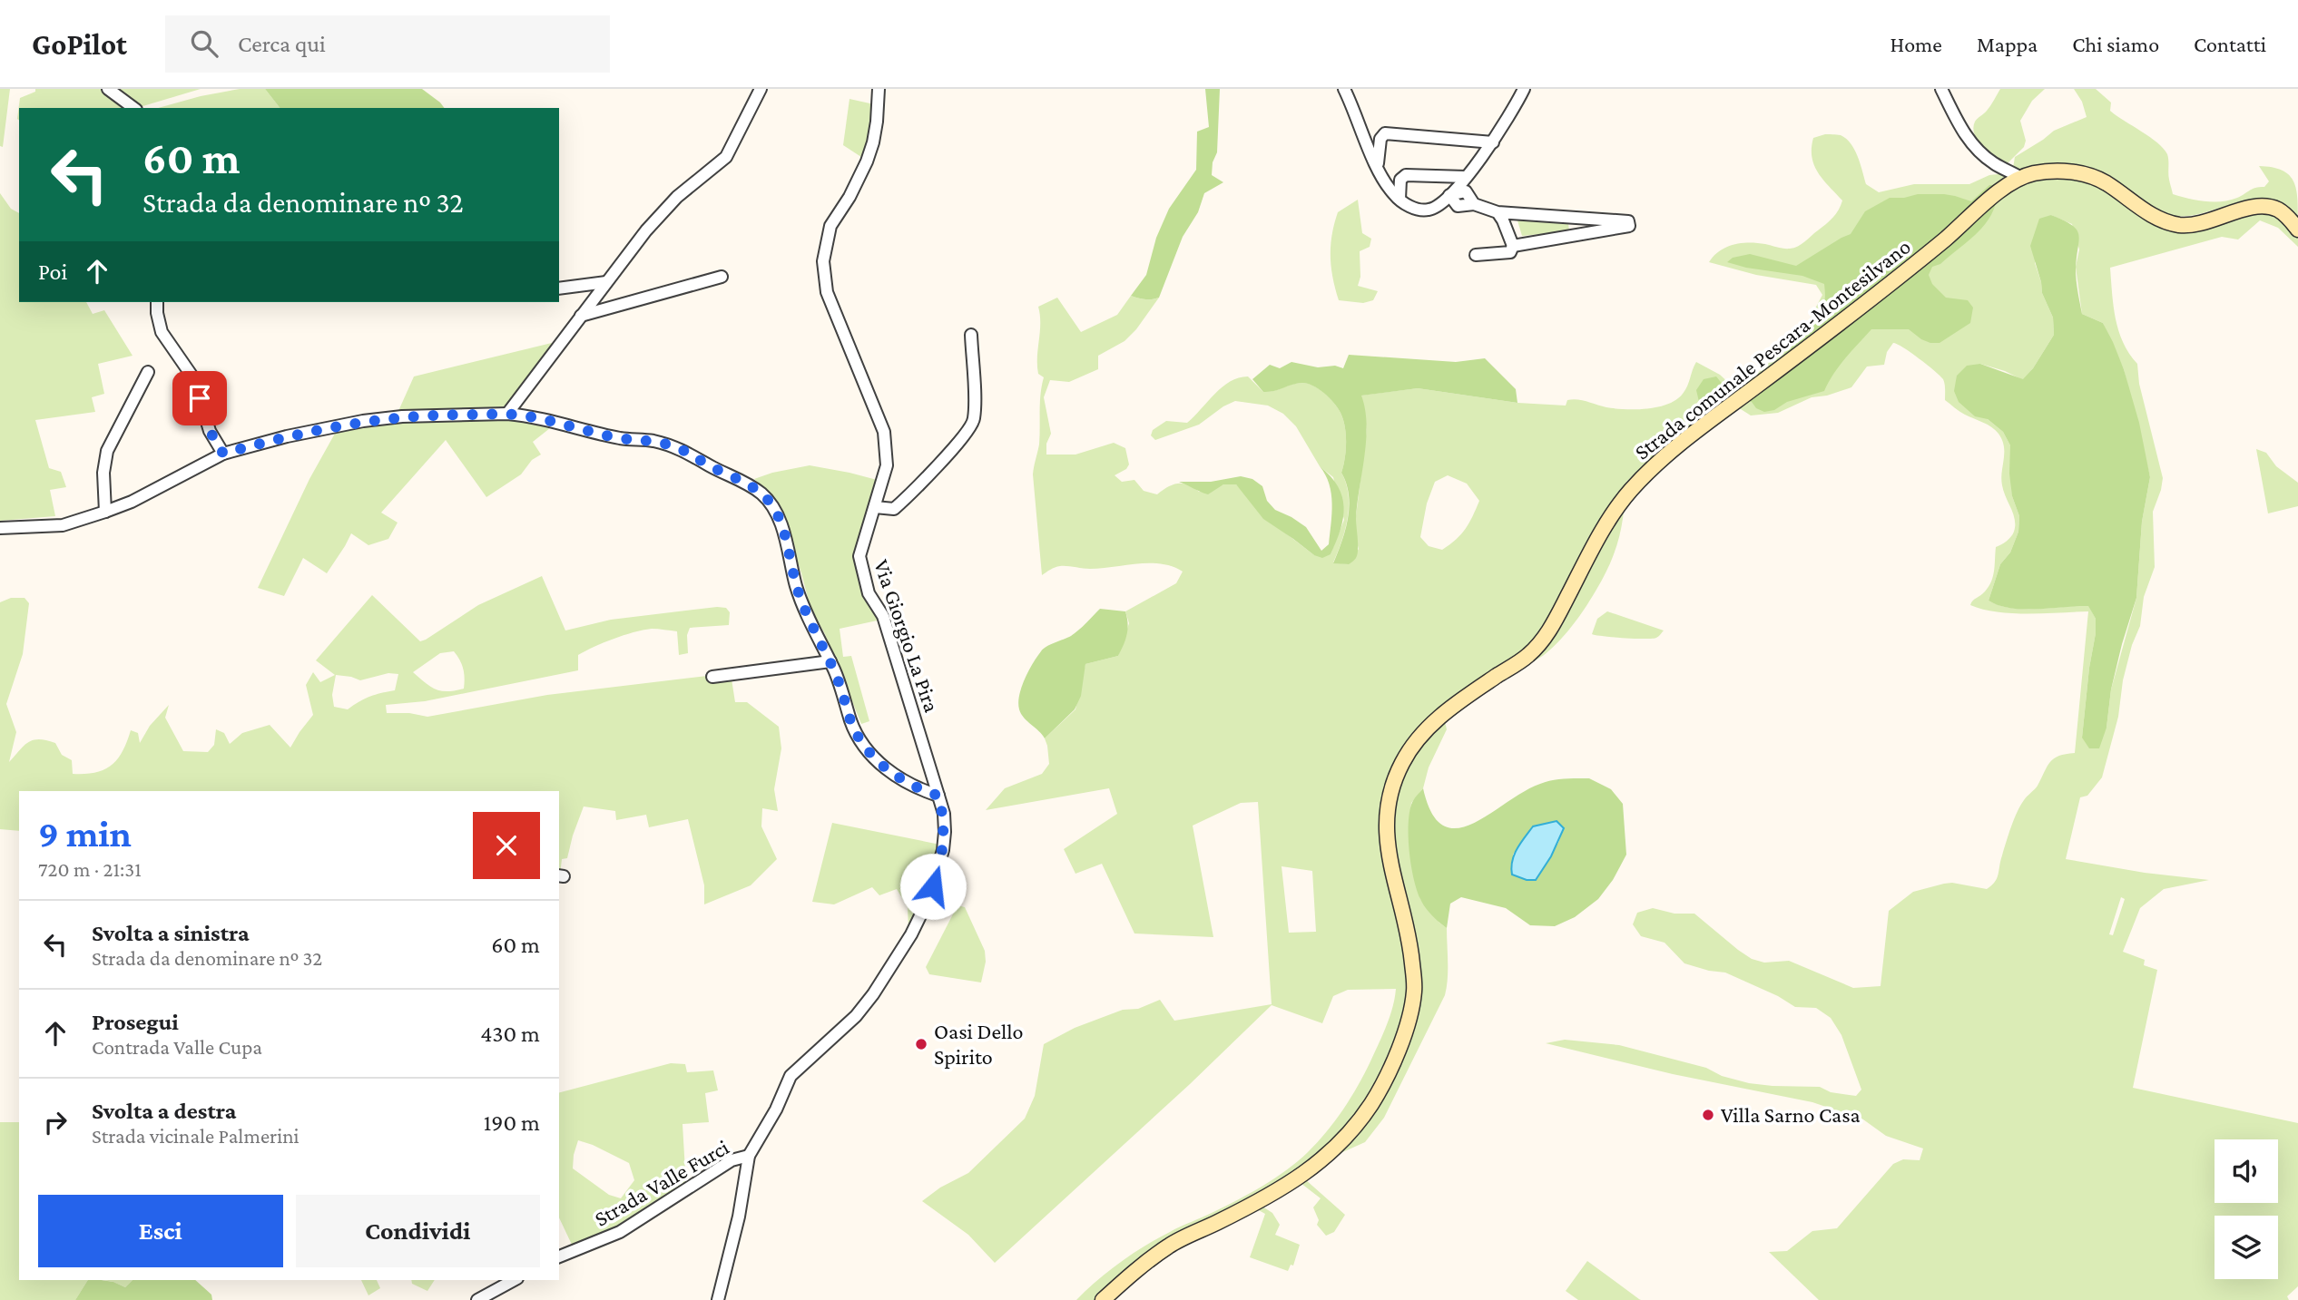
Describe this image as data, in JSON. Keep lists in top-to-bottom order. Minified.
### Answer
{"streets":{"street":["Strada comunale Pescara-Montesilvano","Via Giorgio La Pira","Strada Valle Furci"]},"crossings":[["Via Giorgio La Pira","Strada Valle Furci"]],"places":["Oasi Dello Spirito","Villa Sarno Casa"],"page":{"header":"GoPilot","search":"Cerca qui","nav":["Home","Mappa","Chi siamo","Contatti"],"turn":["60 m","Strada da denominare nº 32"],"then":"Poi","heading":["9 min","720 m · 21:31"],"list":[{"name":"Svolta a sinistra","note":"Strada da denominare nº 32","value":"60 m"},{"name":"Prosegui","note":"Contrada Valle Cupa","value":"430 m"},{"name":"Svolta a destra","note":"Strada vicinale Palmerini","value":"190 m"}],"buttons":["Esci","Condividi"]}}
